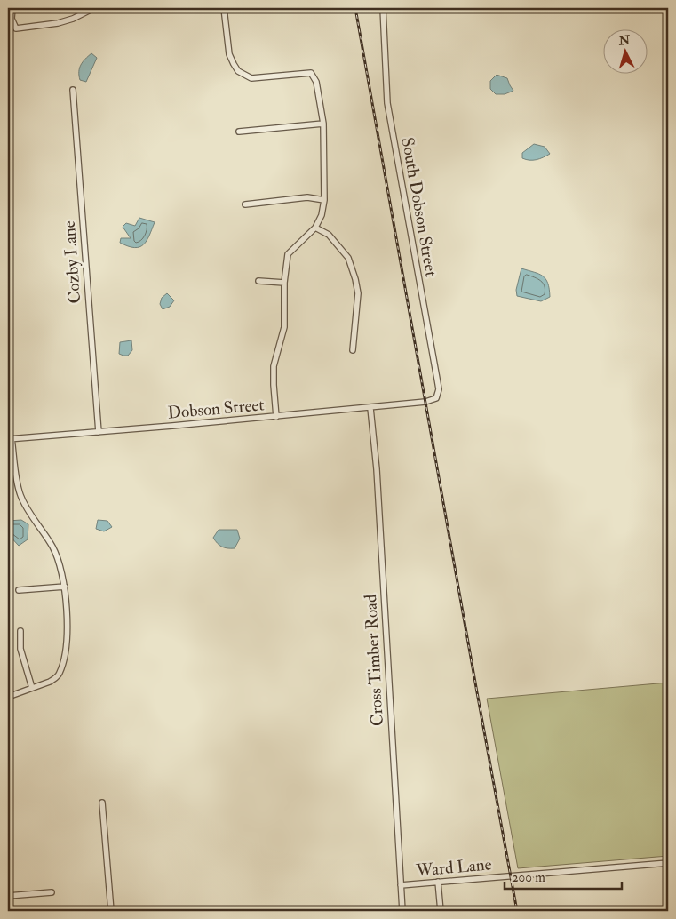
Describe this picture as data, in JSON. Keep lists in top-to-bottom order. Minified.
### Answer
{"streets":{"street":["South Dobson Street","Cozby Lane","Dobson Street","Cross Timber Road","Ward Lane"]},"crossings":[["South Dobson Street","Dobson Street"],["Cozby Lane","Dobson Street"],["Dobson Street","Cross Timber Road"],["Cross Timber Road","Ward Lane"]],"scale_bar":"200 m","north":"top"}
